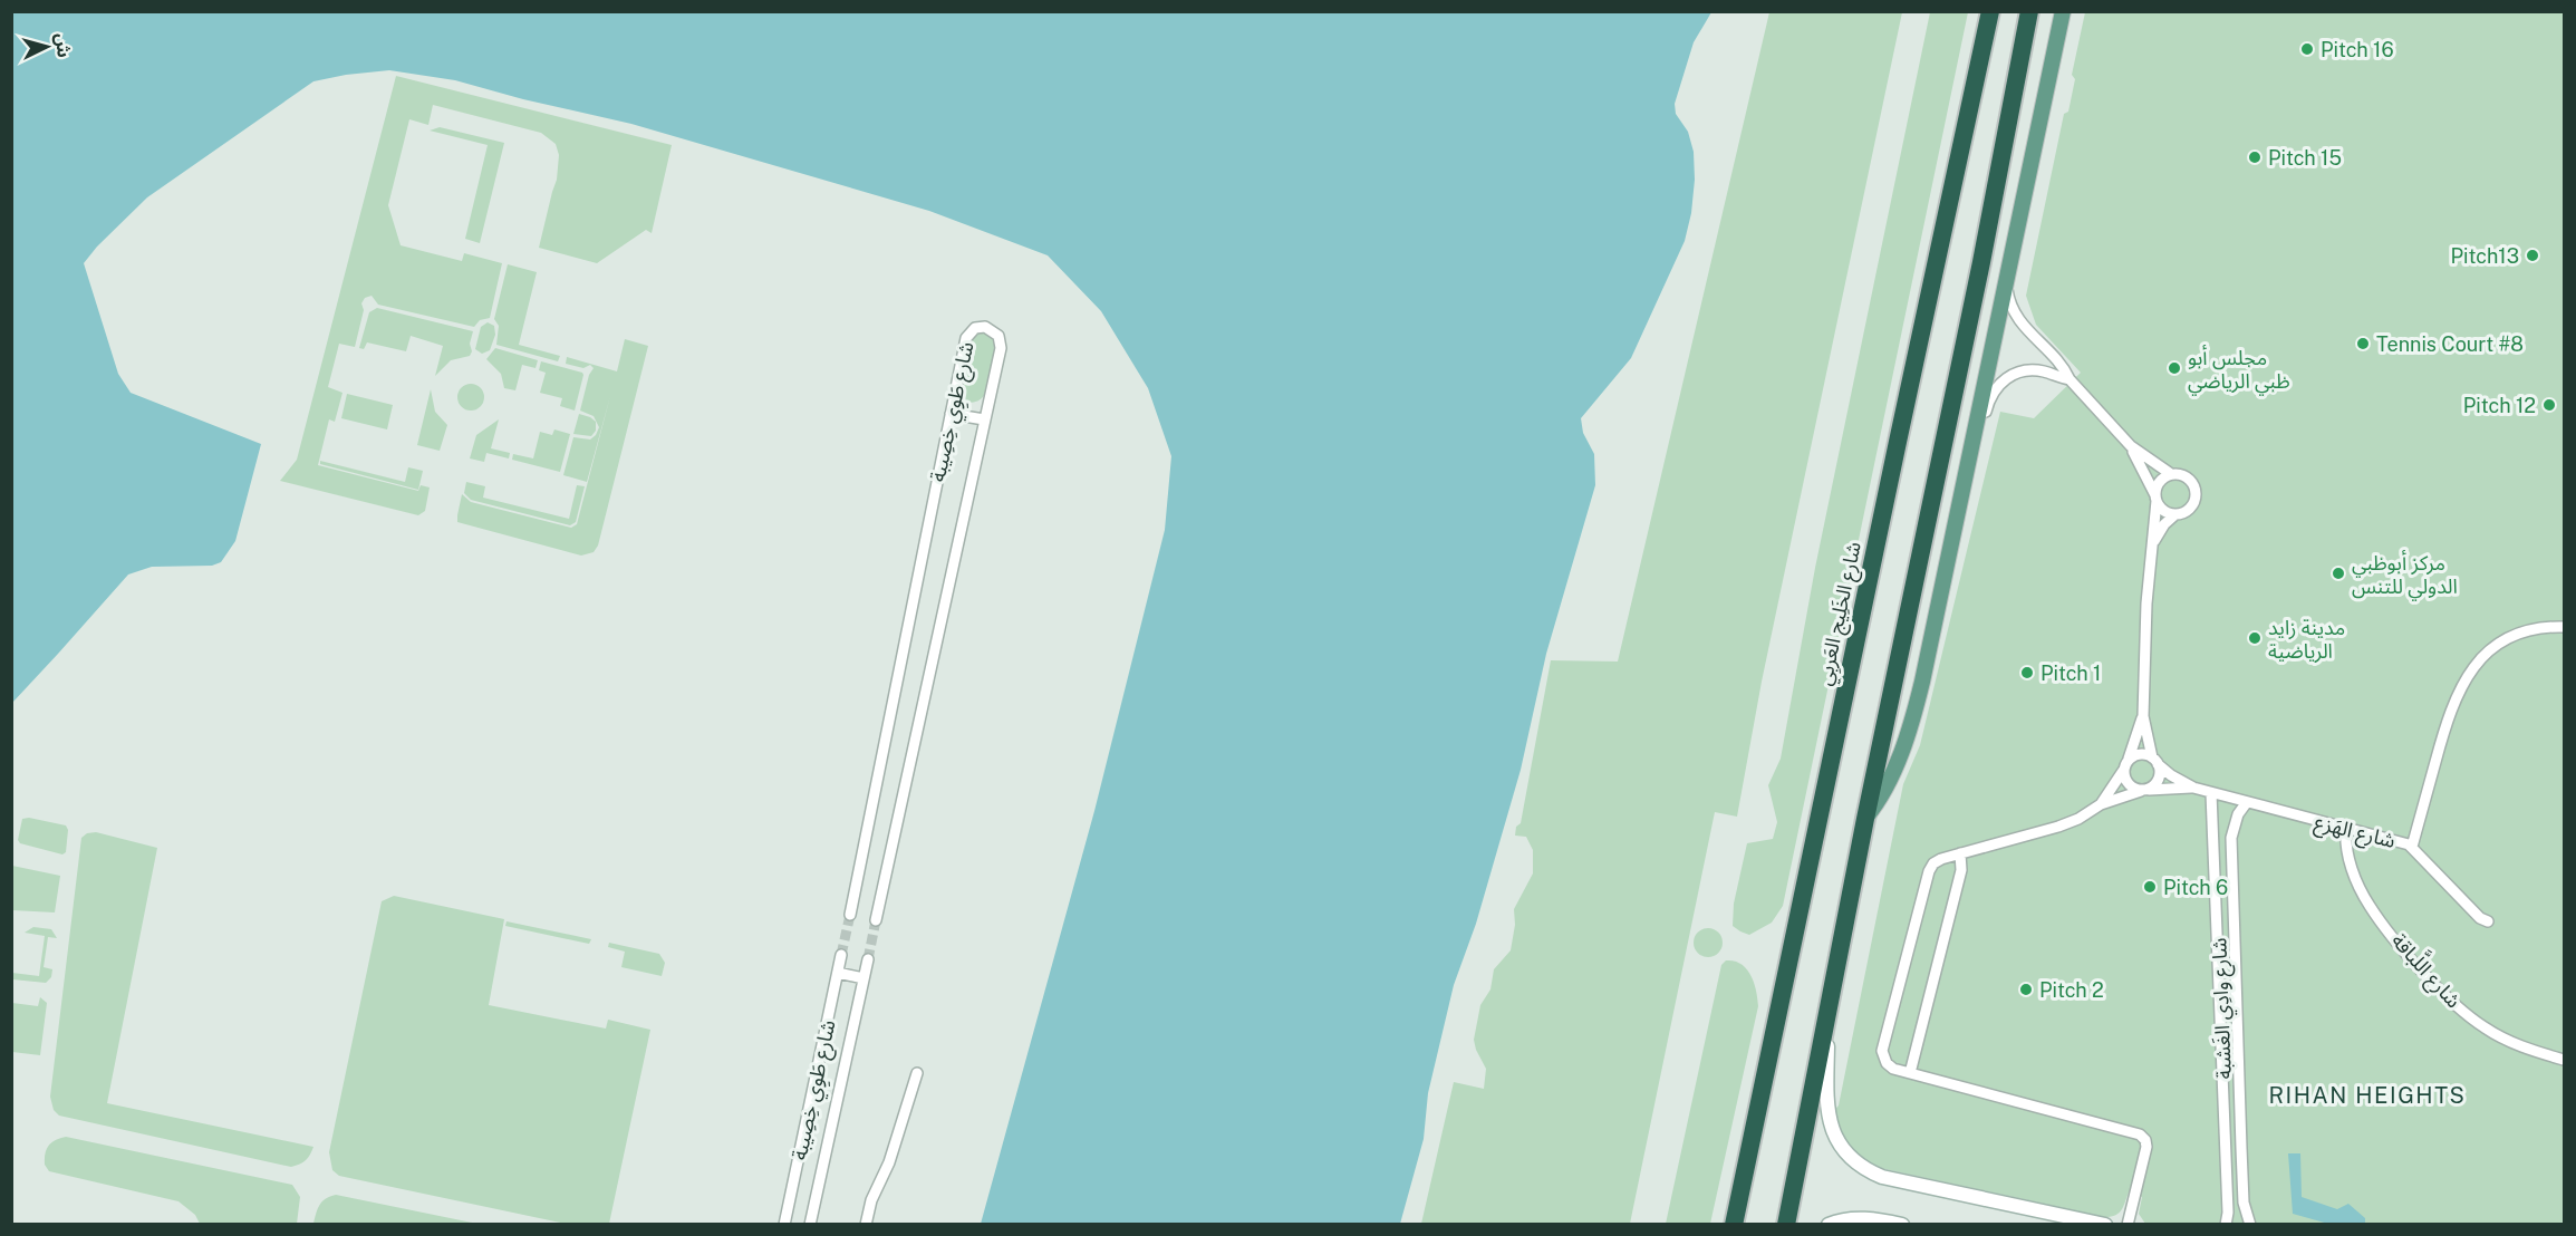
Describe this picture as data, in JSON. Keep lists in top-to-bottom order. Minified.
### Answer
{"streets":{"highway":["شارع الخَلِيج العَربِي"],"street":["شارع طَوِي خِصِيبة","شارع الهَزع","شارع اللَّباقة","شارع وادِي الغَشبة"]},"crossings":[["شارع الهَزع","شارع اللَّباقة"],["شارع الهَزع","شارع وادِي الغَشبة"]],"districts":["RIHAN HEIGHTS"],"places":["Pitch 16","Pitch 15","Pitch13","Tennis Court #8","مجلس أبو ظبي الرياضي","Pitch 12","مركز أبوظبي الدولي للتنس","مدينة زايد الرياضية","Pitch 1","Pitch 6","Pitch 2"],"north":"right"}
